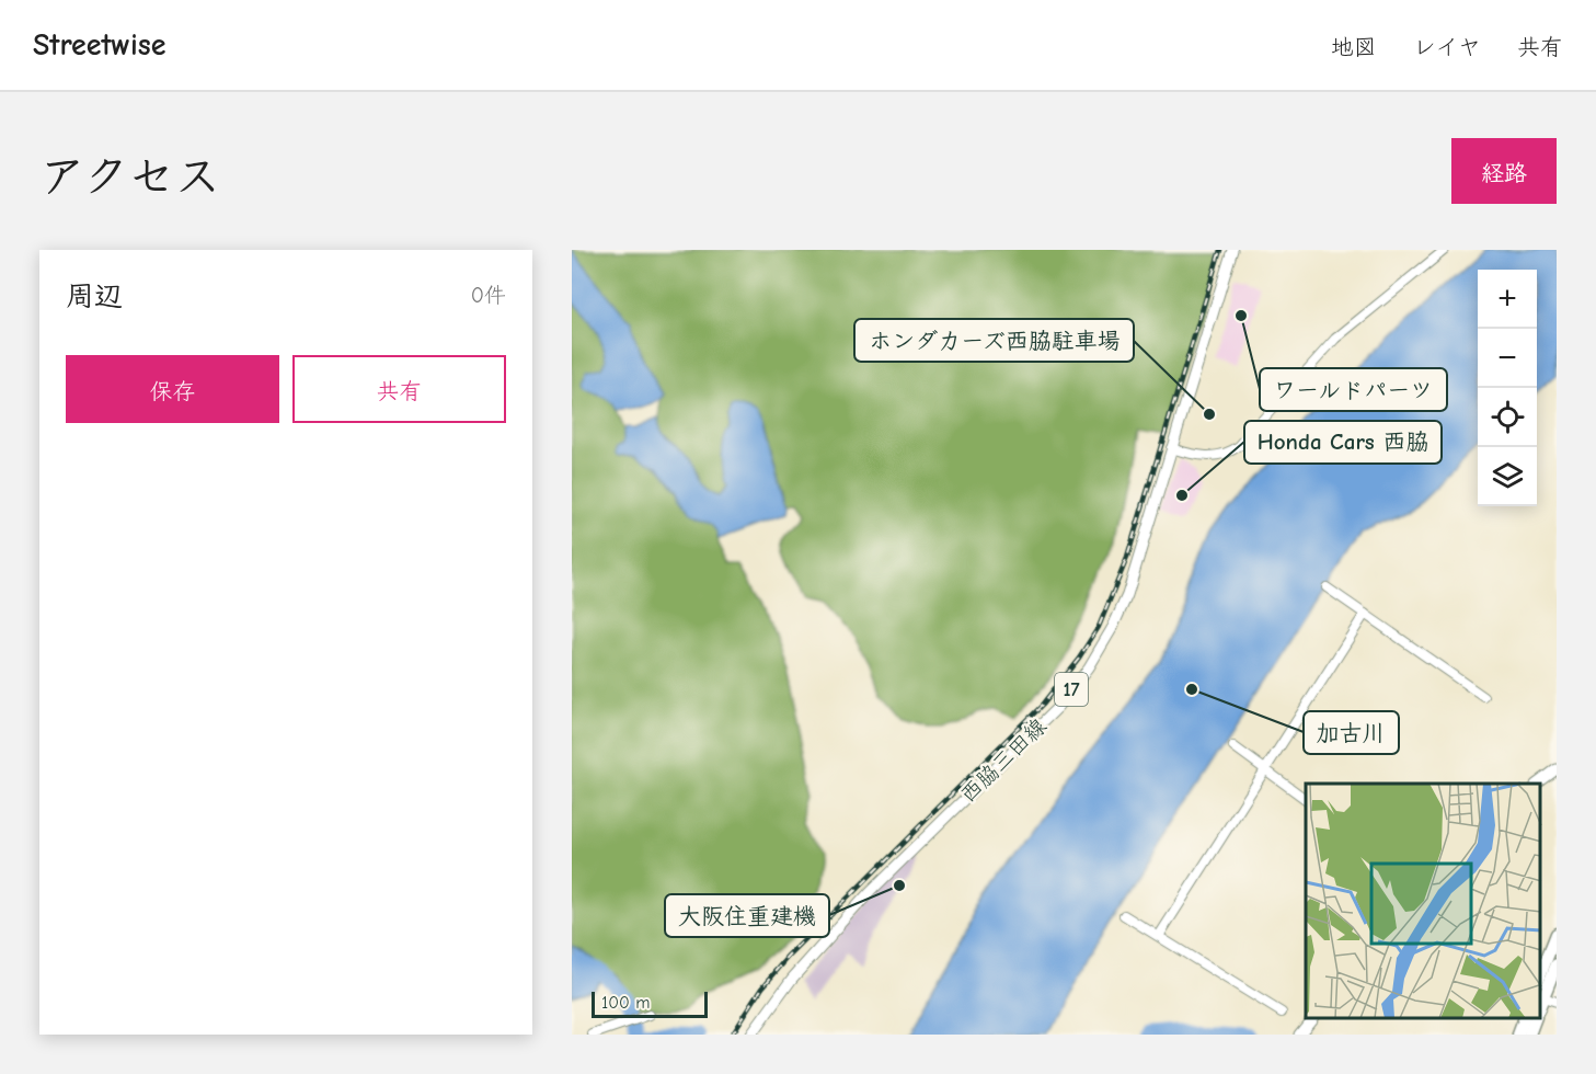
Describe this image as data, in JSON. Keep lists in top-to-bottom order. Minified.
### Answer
{"streets":{"main road":["17","西脇三田線"]},"places":["ワールドパーツ","ホンダカーズ西脇駐車場","Honda Cars 西脇","加古川","大阪住重建機"],"scale_bar":"100 m","page":{"header":"Streetwise","nav":["地図","レイヤ","共有"],"title":"アクセス","buttons":["経路",["保存","共有"]],"heading":["周辺","0件"],"map_buttons":["+","−"],"scale":"100 m"}}
